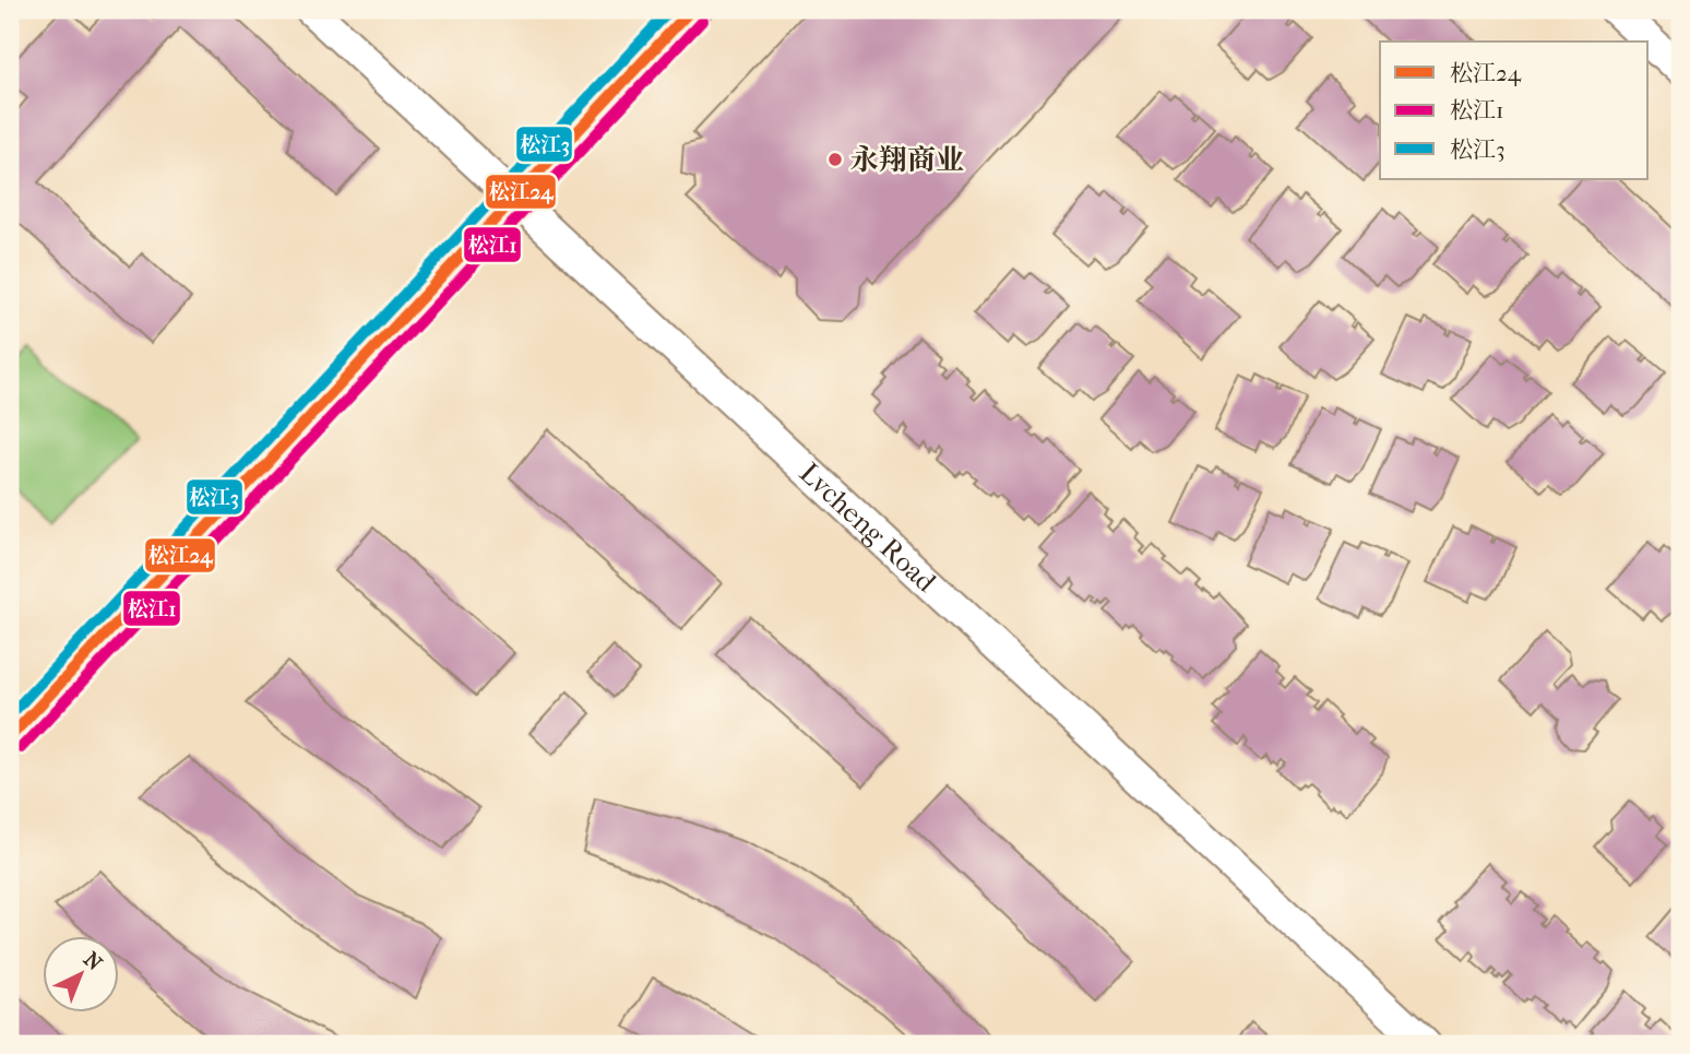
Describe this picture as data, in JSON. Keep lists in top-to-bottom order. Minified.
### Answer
{"streets":{"street":["Lvcheng Road"]},"places":["永翔商业"],"lines":["transit line 松江24","transit line 松江3","transit line 松江1"],"legend":["松江24","松江1","松江3"],"north":"top right"}
